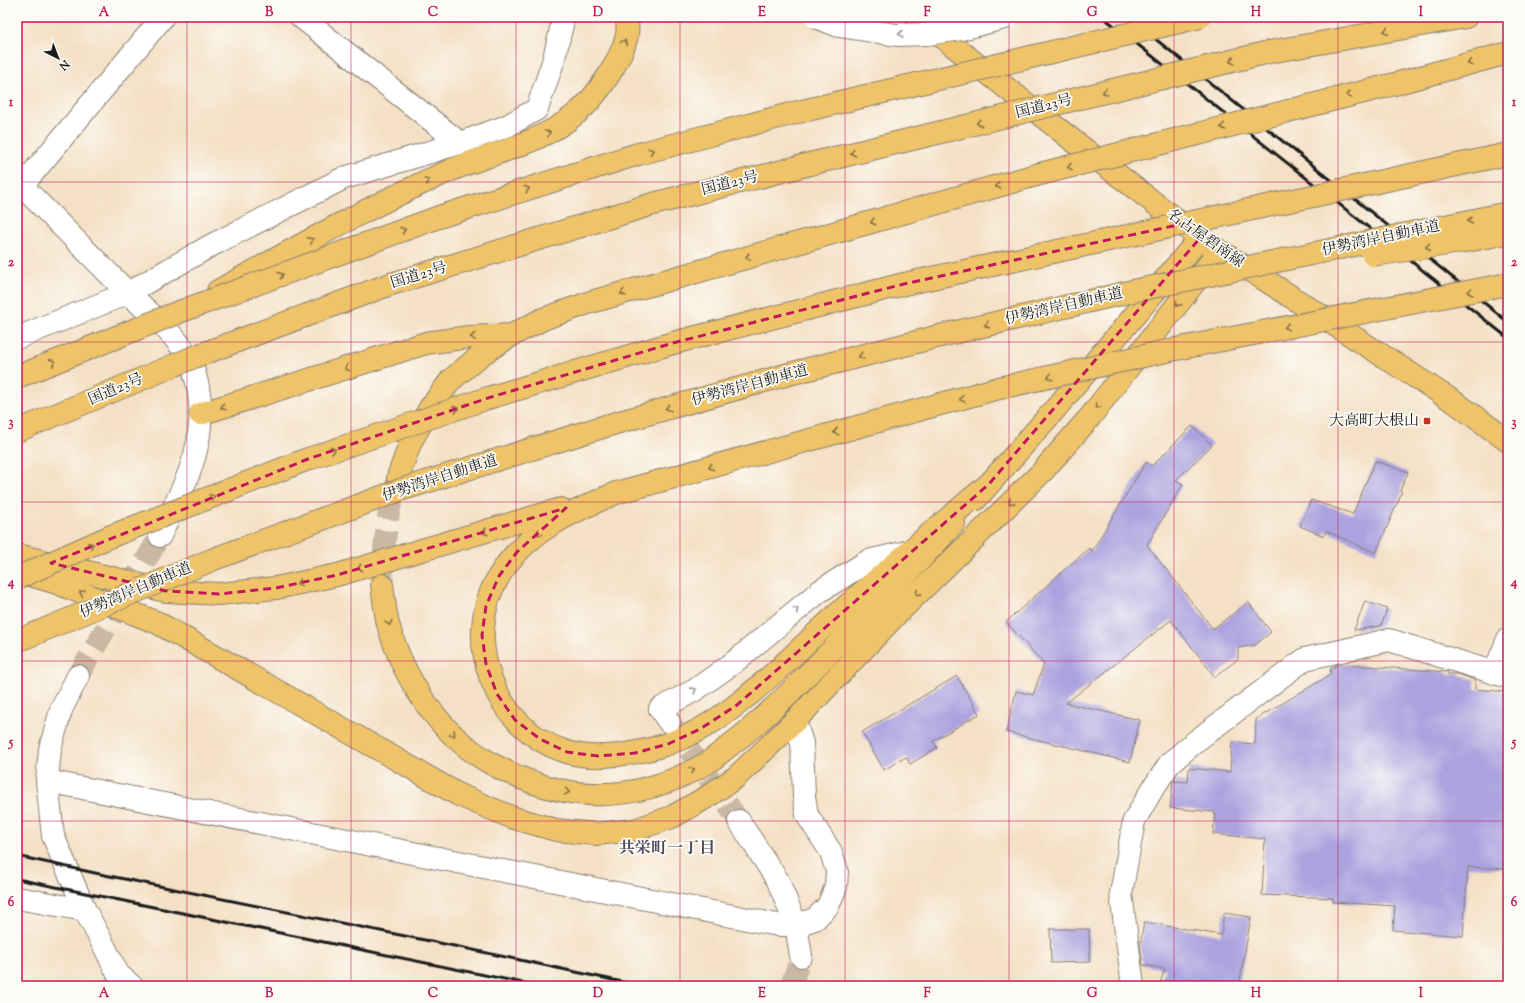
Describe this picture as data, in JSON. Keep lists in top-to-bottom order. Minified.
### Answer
{"streets":{"main road":["国道23号","名古屋碧南線","伊勢湾岸自動車道"]},"districts":["共栄町一丁目"],"places":{"transit":["大高町大根山"]},"north":"bottom right","grid":{"columns":["A","B","C","D","E","F","G","H","I"],"rows":["1","2","3","4","5","6"]}}
